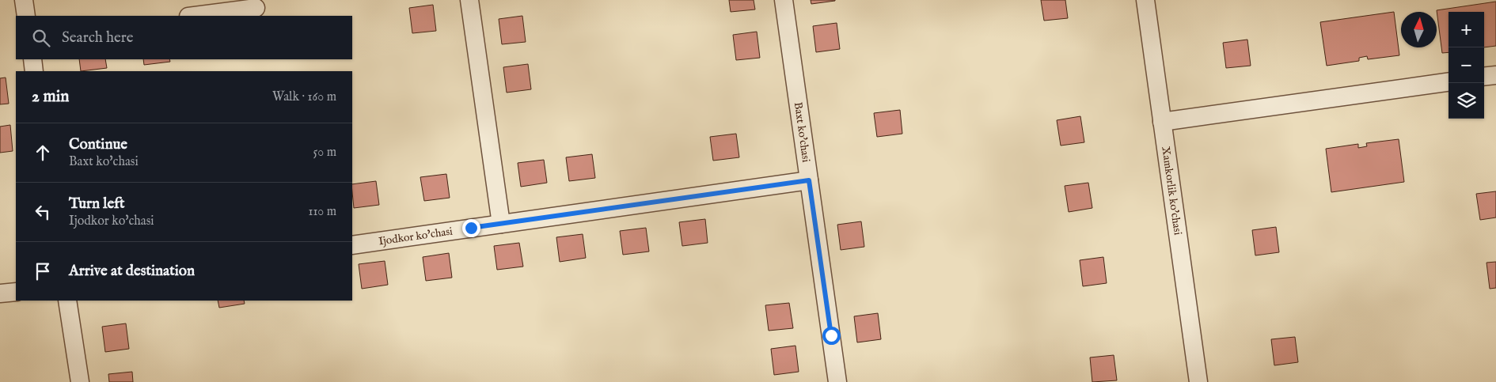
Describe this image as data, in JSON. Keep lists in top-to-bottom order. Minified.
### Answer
{"streets":{"street":["Baxt ko'chasi","Xamkorlik ko'chasi","Ijodkor ko'chasi"]},"crossings":[["Baxt ko'chasi","Ijodkor ko'chasi"]],"north":"top","page":{"map_buttons":["+","−"],"search":"Search here","heading":["2 min","Walk · 160 m"],"list":[["Continue","Baxt ko'chasi","50 m"],["Turn left","Ijodkor ko'chasi","110 m"],"Arrive at destination"]}}
